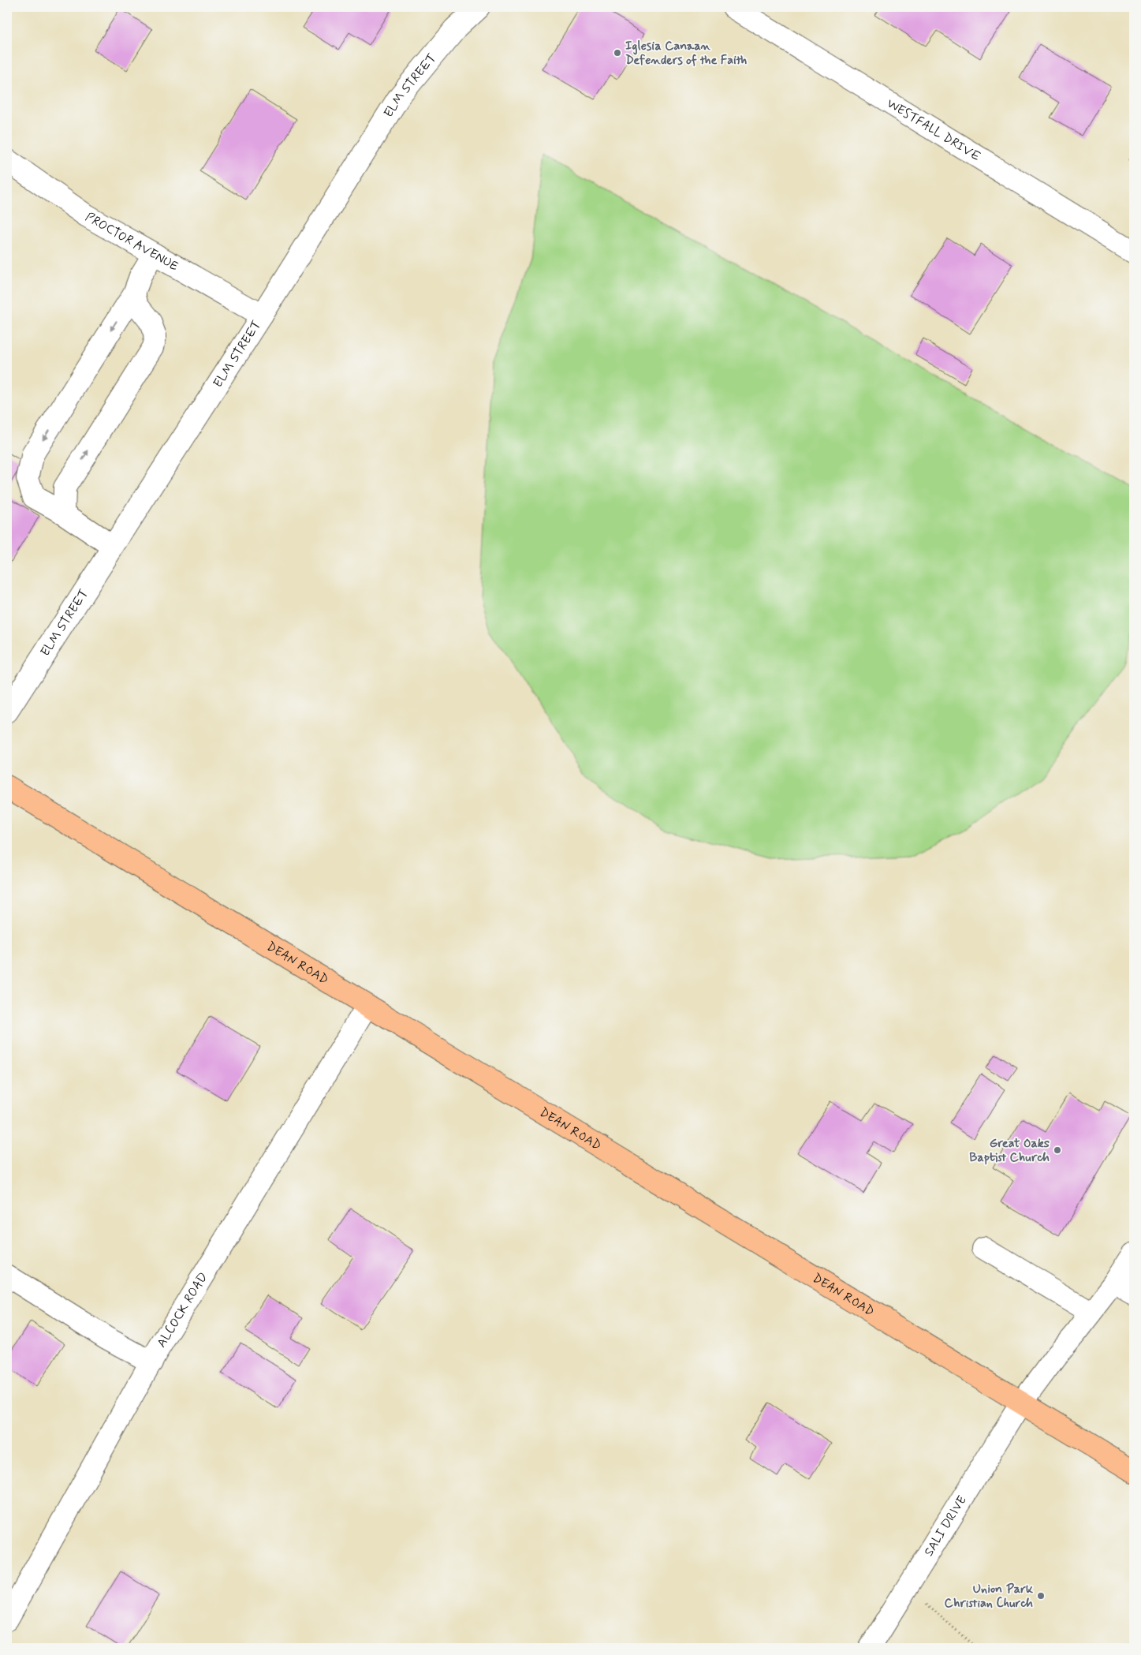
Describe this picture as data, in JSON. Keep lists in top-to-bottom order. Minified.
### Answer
{"streets":{"main road":["DEAN ROAD"],"street":["ELM STREET","WESTFALL DRIVE","PROCTOR AVENUE","ALCOCK ROAD","SALI DRIVE"]},"crossings":[["ELM STREET","PROCTOR AVENUE"],["DEAN ROAD","ALCOCK ROAD"],["DEAN ROAD","SALI DRIVE"]],"places":["Iglesia Canaan Defenders of the Faith","Great Oaks Baptist Church","Union Park Christian Church"]}
